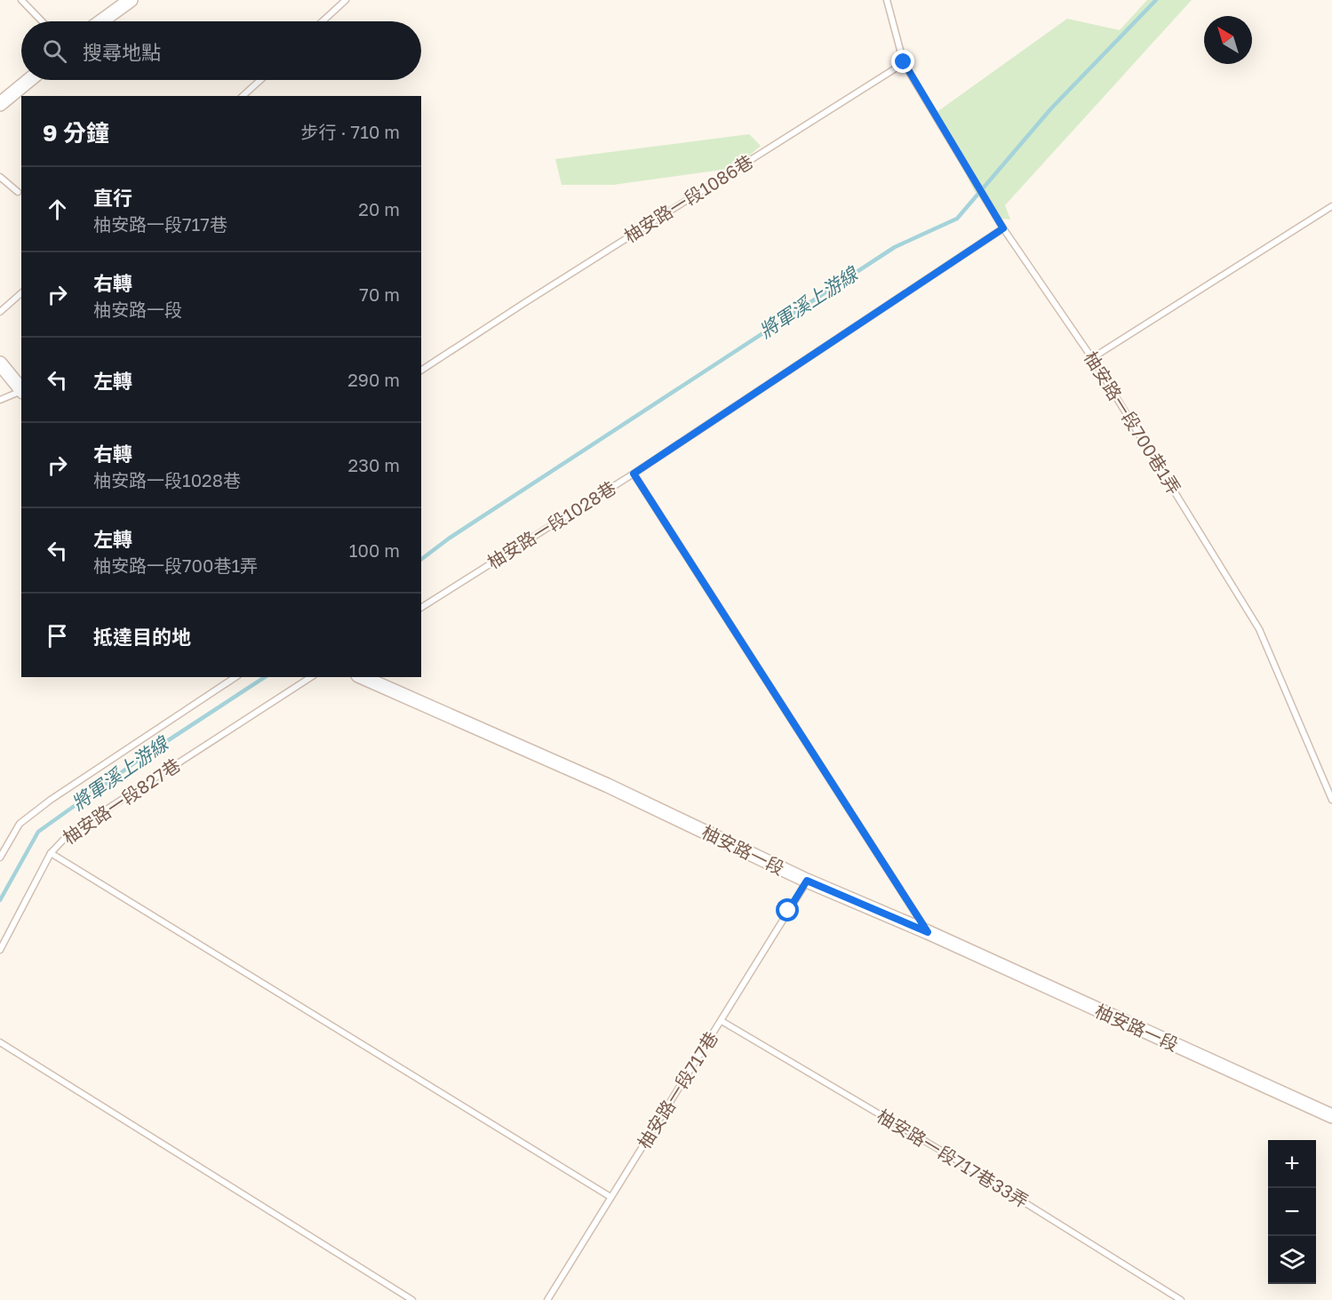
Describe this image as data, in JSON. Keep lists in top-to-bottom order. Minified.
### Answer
{"streets":{"street":["柚安路一段"],"lane":["柚安路一段1086巷","柚安路一段700巷1弄","柚安路一段1028巷","柚安路一段827巷","柚安路一段717巷","柚安路一段717巷33弄"]},"crossings":[["柚安路一段1086巷","柚安路一段700巷1弄"],["柚安路一段700巷1弄","柚安路一段1028巷"],["柚安路一段","柚安路一段717巷"],["柚安路一段717巷","柚安路一段717巷33弄"]],"water":["將軍溪上游線"],"north":"top left","page":{"search":"搜尋地點","heading":["9 分鐘","步行 · 710 m"],"list":[["直行","柚安路一段717巷","20 m"],["右轉","柚安路一段","70 m"],["左轉","290 m"],["右轉","柚安路一段1028巷","230 m"],["左轉","柚安路一段700巷1弄","100 m"],"抵達目的地"],"map_buttons":["+","−"]}}
